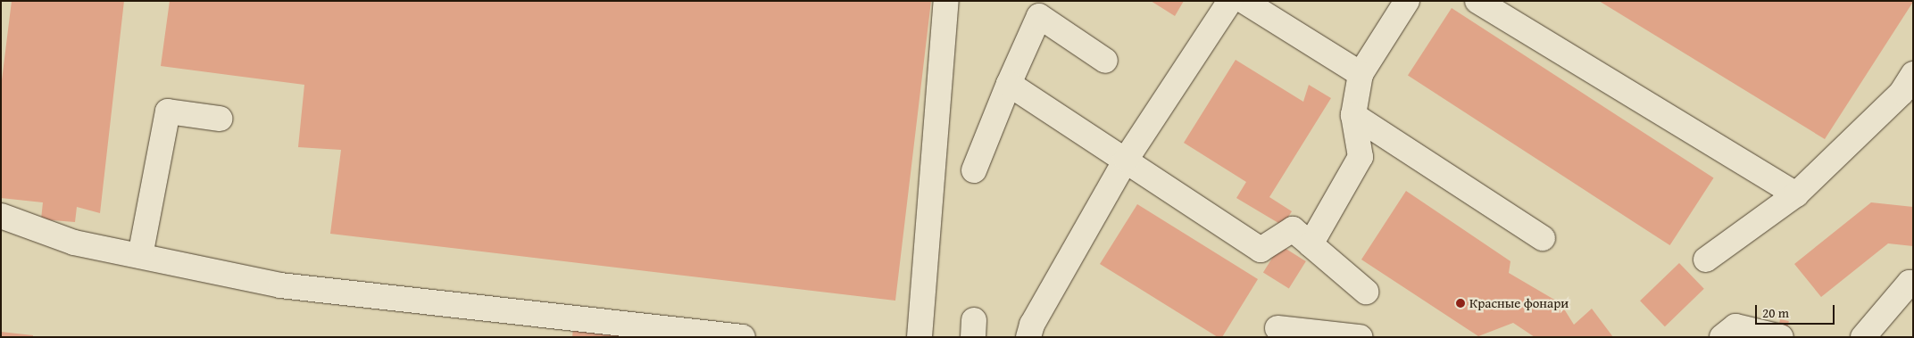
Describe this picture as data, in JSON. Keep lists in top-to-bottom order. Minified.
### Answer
{"places":["Красные фонари"],"scale_bar":"20 m"}
